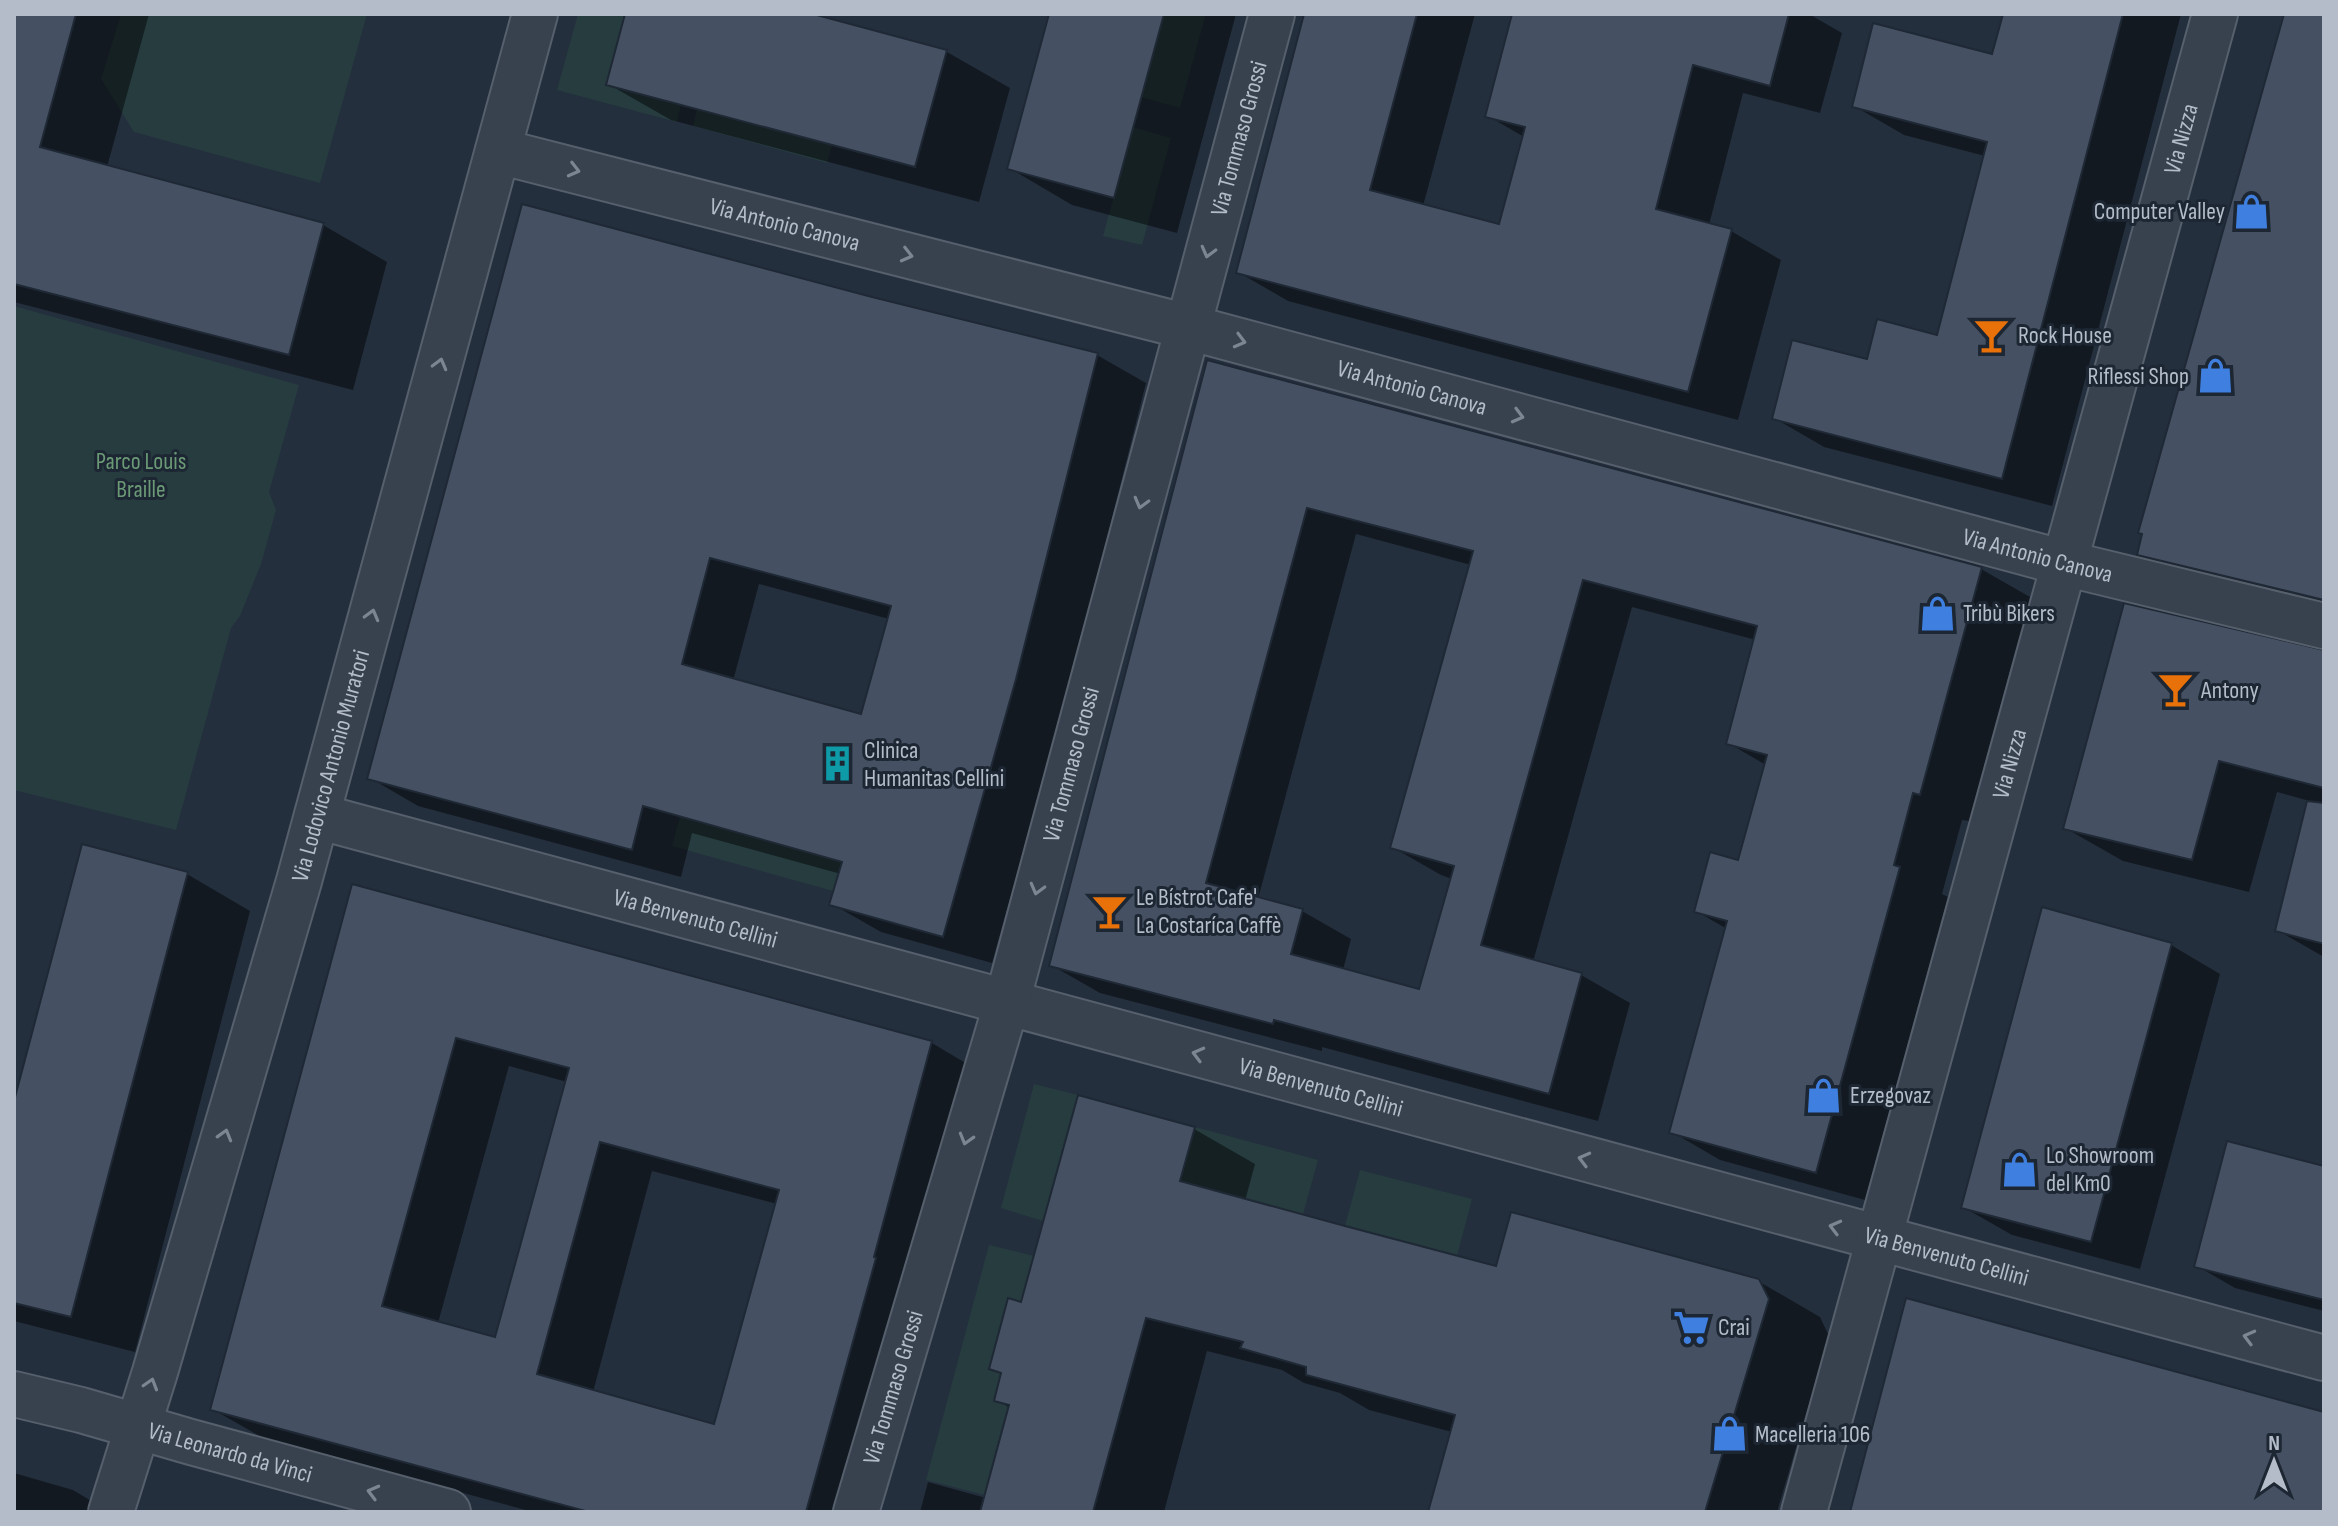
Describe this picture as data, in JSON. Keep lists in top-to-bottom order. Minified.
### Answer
{"streets":{"street":["Via Nizza","Via Tommaso Grossi","Via Antonio Canova","Via Lodovico Antonio Muratori","Via Benvenuto Cellini","Via Leonardo da Vinci"]},"crossings":[["Via Nizza","Via Antonio Canova"],["Via Nizza","Via Benvenuto Cellini"],["Via Tommaso Grossi","Via Antonio Canova"],["Via Tommaso Grossi","Via Benvenuto Cellini"],["Via Antonio Canova","Via Lodovico Antonio Muratori"],["Via Lodovico Antonio Muratori","Via Benvenuto Cellini"],["Via Lodovico Antonio Muratori","Via Leonardo da Vinci"]],"one_way":["Via Tommaso Grossi","Via Antonio Canova","Via Lodovico Antonio Muratori","Via Benvenuto Cellini","Via Leonardo da Vinci"],"parks":["Parco Louis Braille"],"places":{"shop":["Computer Valley","Riflessi Shop","Tribù Bikers","Erzegovaz","Lo Showroom del Km0","Macelleria 106"],"bar":["Rock House","Antony","Le Bístrot Cafe' La Costaríca Caffè"],"building":["Clinica Humanitas Cellini"],"supermarket":["Crai"]},"north":"top"}
